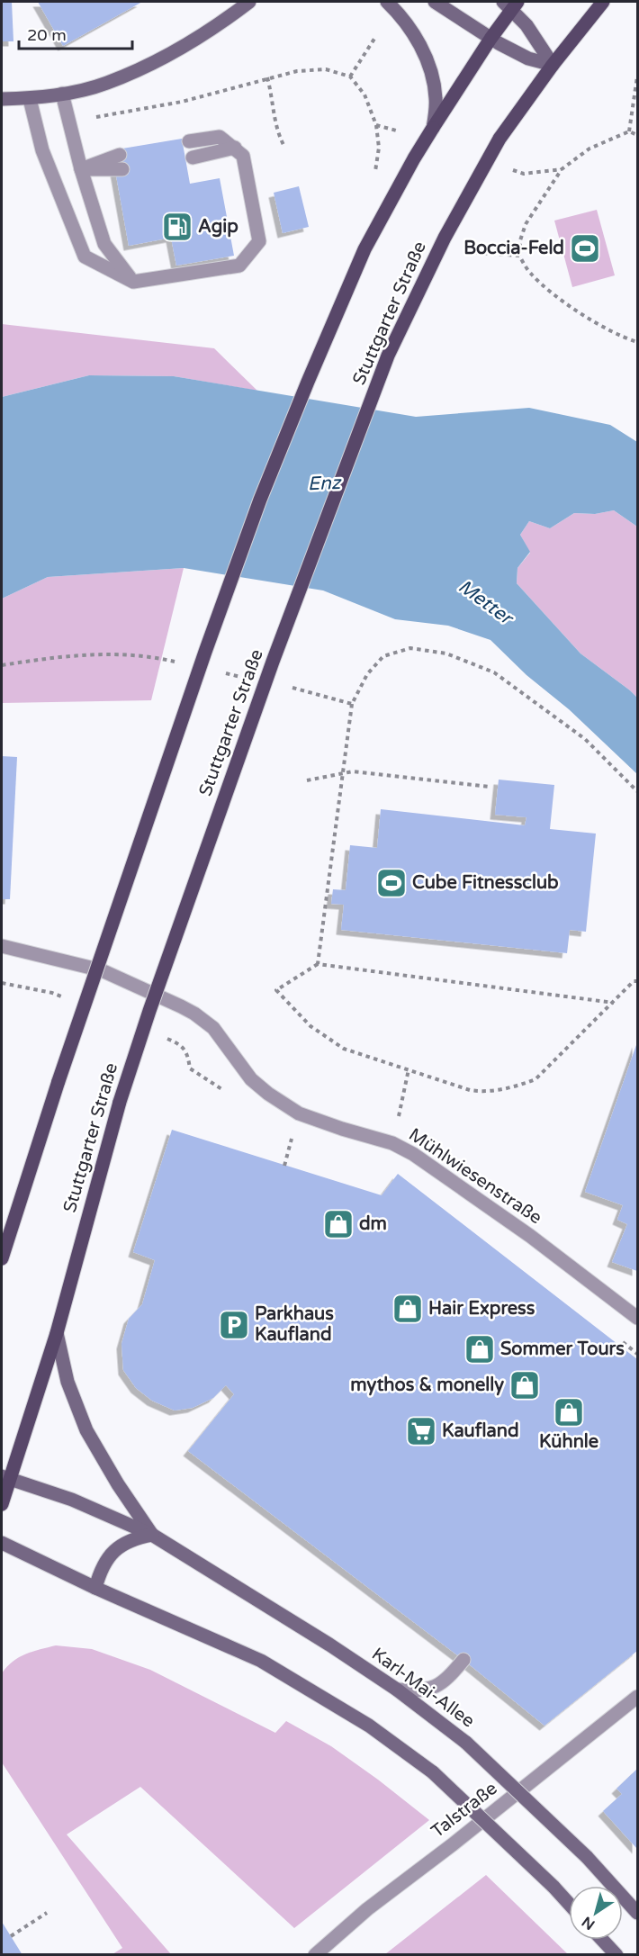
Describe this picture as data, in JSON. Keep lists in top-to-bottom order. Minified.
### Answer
{"streets":{"main road":["Stuttgarter Straße","Karl-Mai-Allee"],"street":["Mühlwiesenstraße","Talstraße"]},"crossings":[["Stuttgarter Straße","Karl-Mai-Allee"]],"water":["Enz","Metter"],"places":{"fuel station":["Agip"],"sports":["Boccia-Feld","Cube Fitnessclub"],"shop":["dm","Hair Express","Sommer Tours","mythos & monelly","Kühnle"],"parking":["Parkhaus Kaufland"],"supermarket":["Kaufland"]},"scale_bar":"20 m","north":"bottom left"}
